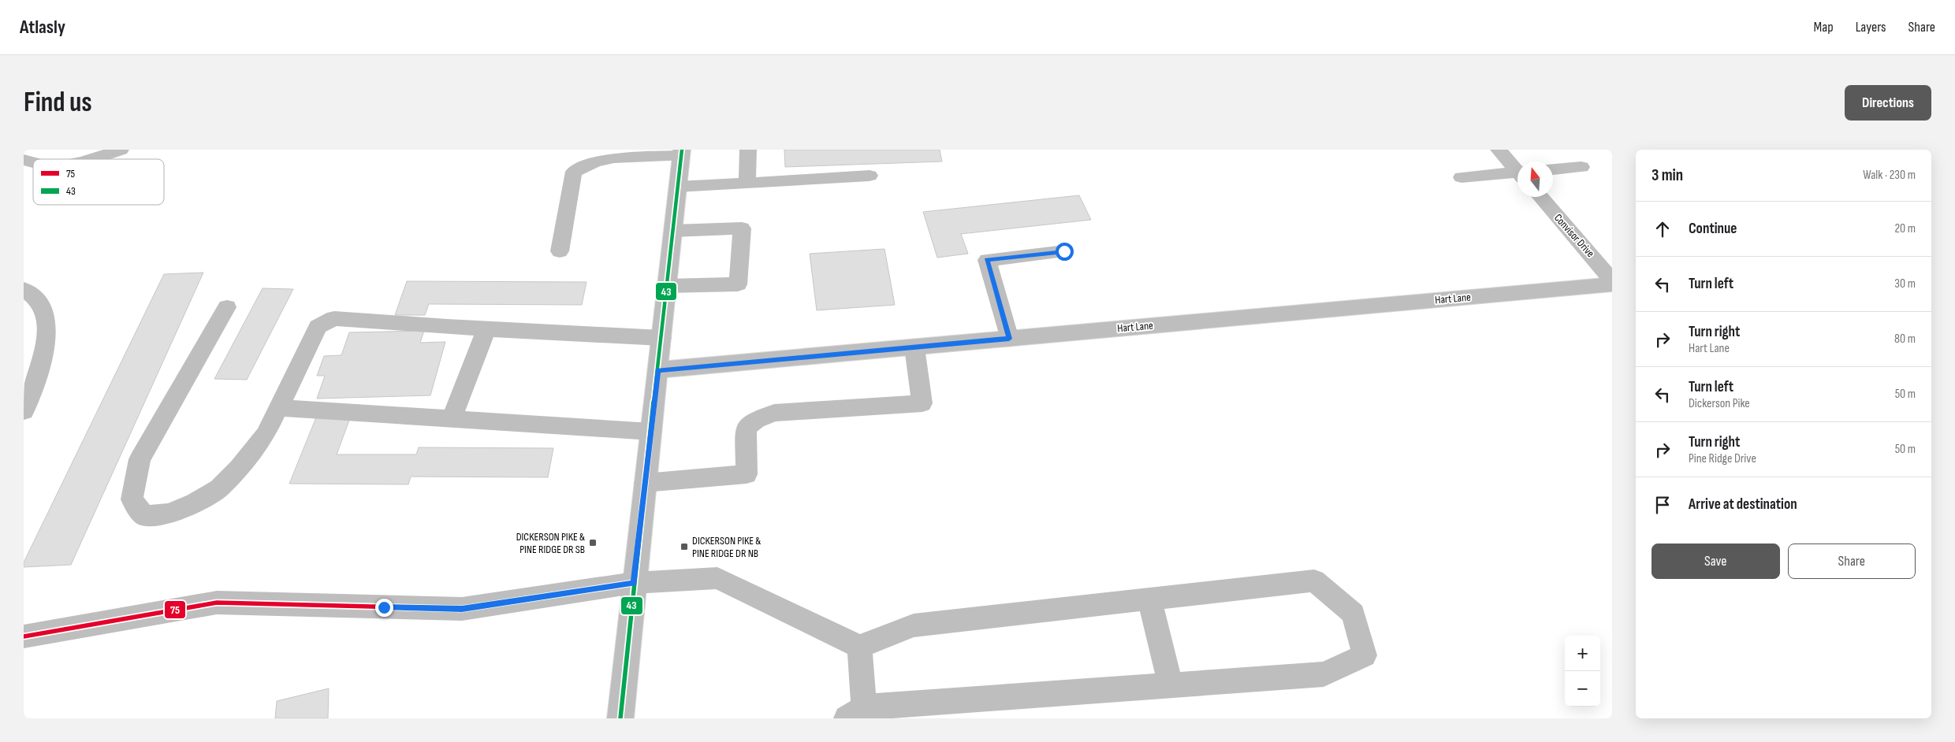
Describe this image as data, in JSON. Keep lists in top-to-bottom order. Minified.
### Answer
{"streets":{"main road":["Convisor Drive","Hart Lane"]},"places":{"transit":["DICKERSON PIKE & PINE RIDGE DR SB","DICKERSON PIKE & PINE RIDGE DR NB"]},"lines":["transit line 43","transit line 75"],"legend":["75","43"],"north":"top","page":{"header":"Atlasly","nav":["Map","Layers","Share"],"buttons":["Directions",["Save","Share"]],"title":"Find us","heading":["3 min","Walk · 230 m"],"list":[["Continue","20 m"],["Turn left","30 m"],["Turn right","Hart Lane","80 m"],["Turn left","Dickerson Pike","50 m"],["Turn right","Pine Ridge Drive","50 m"],"Arrive at destination"],"map_buttons":["+","−"]}}
